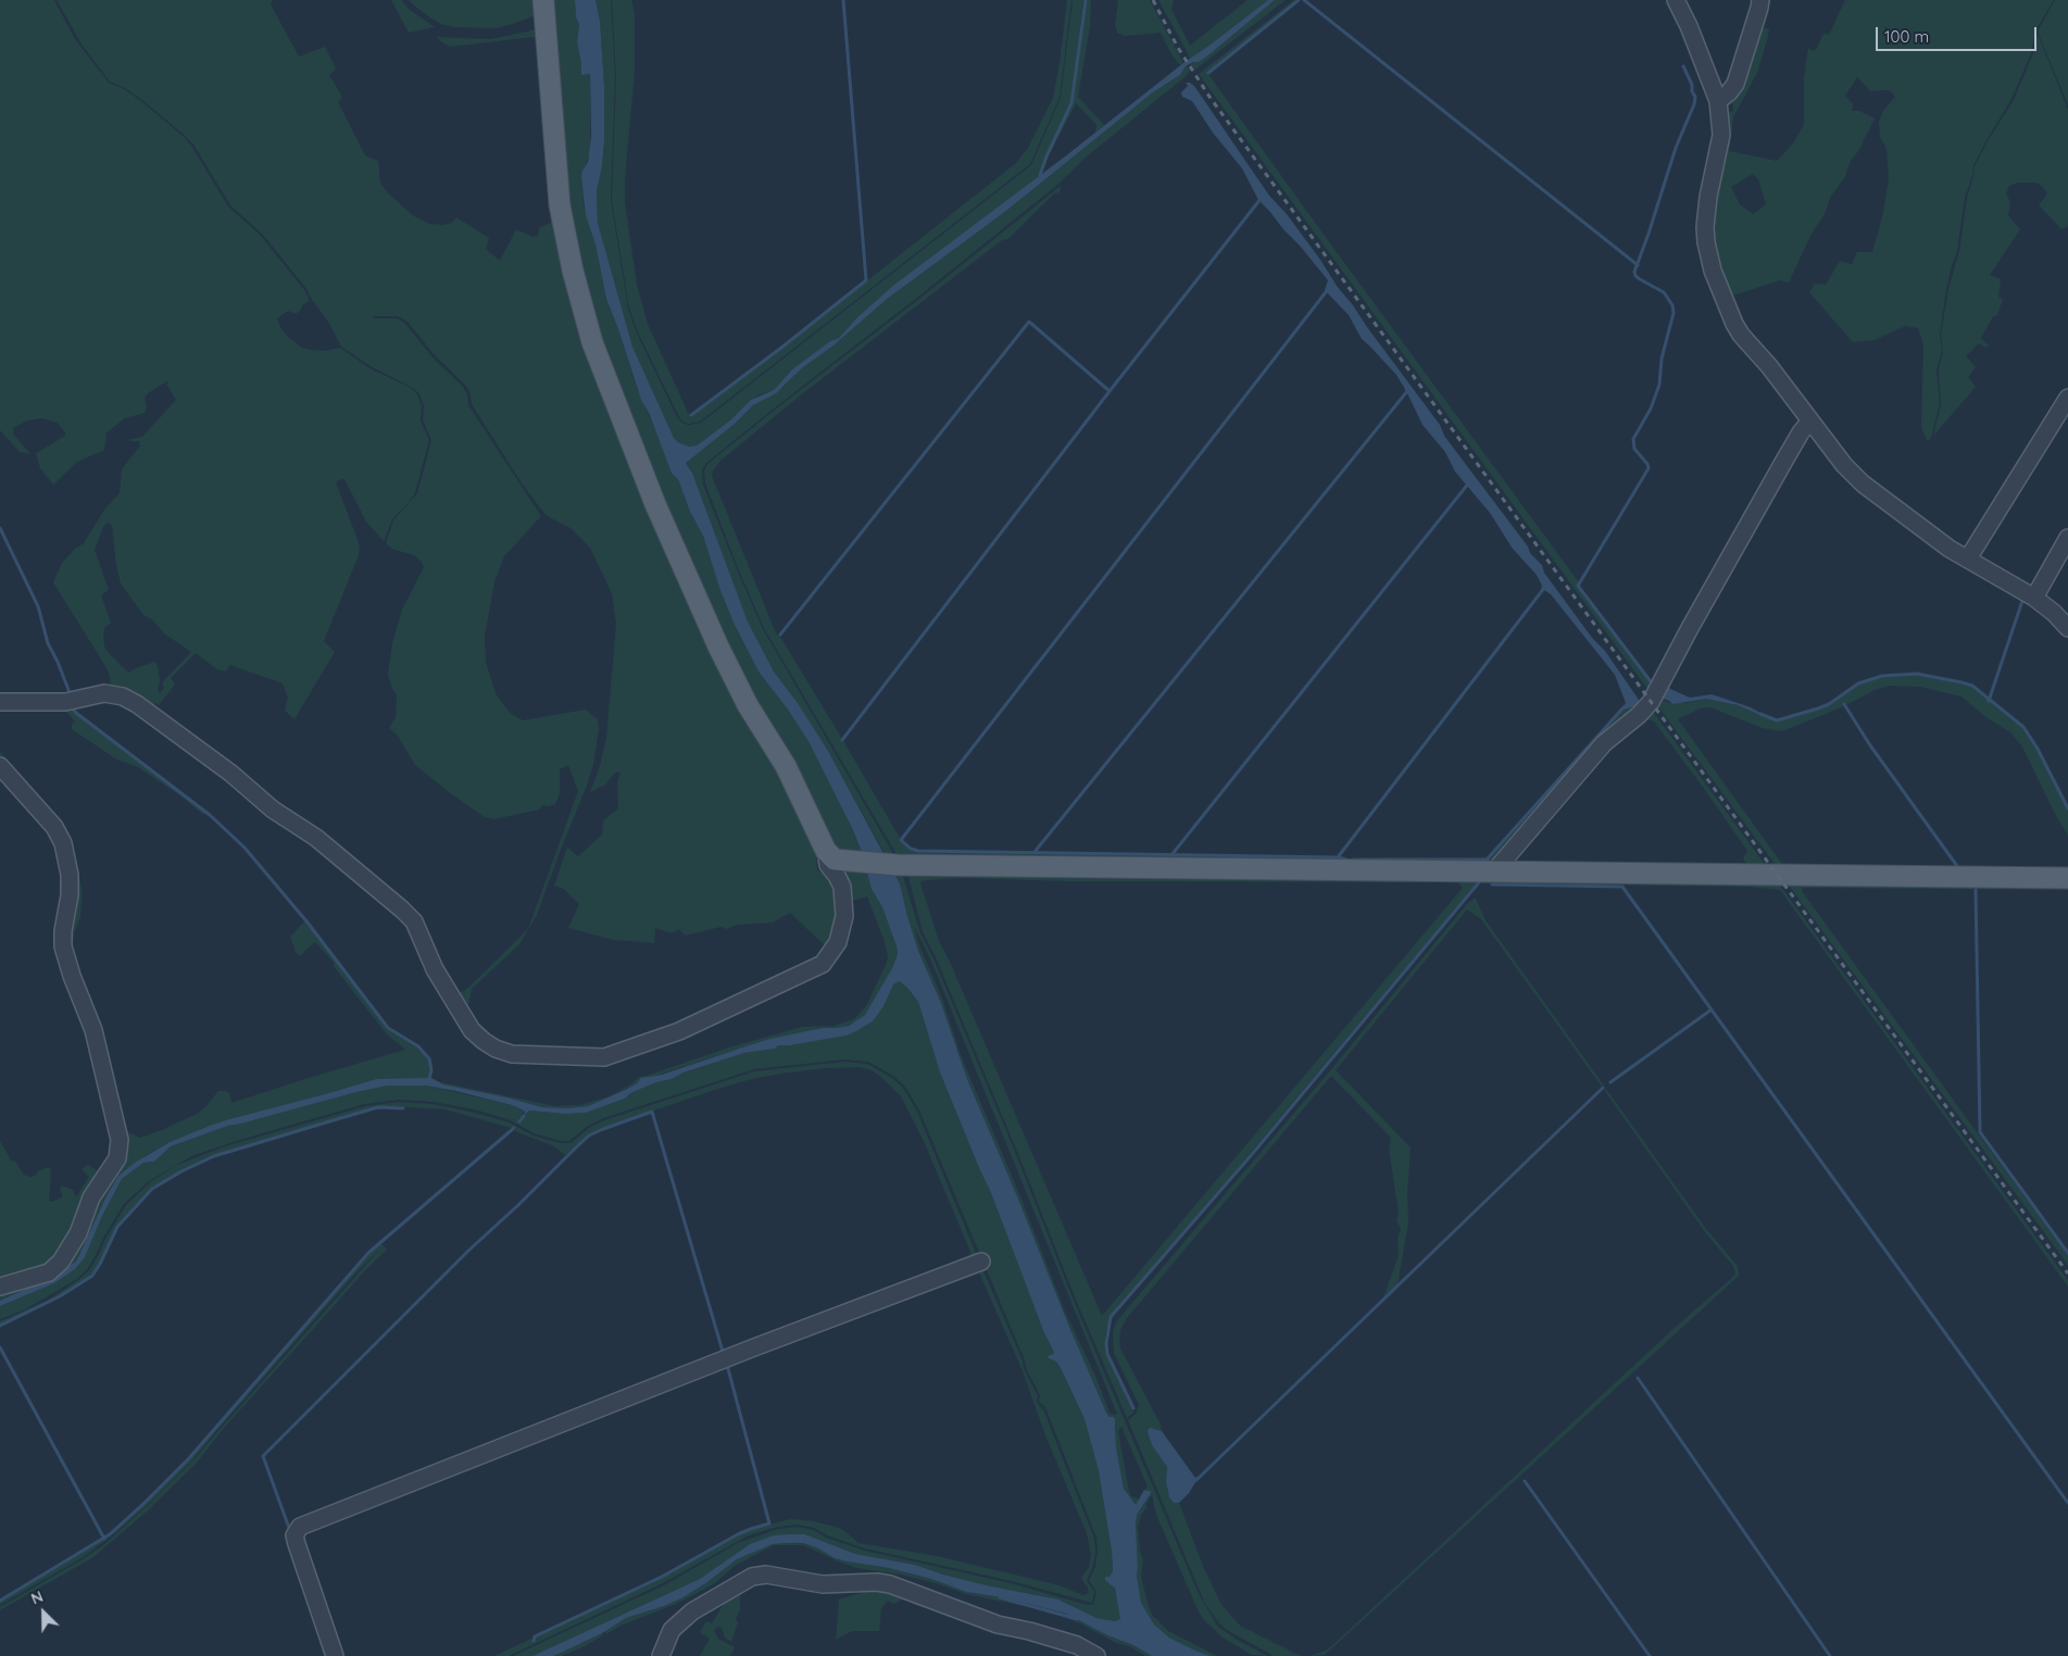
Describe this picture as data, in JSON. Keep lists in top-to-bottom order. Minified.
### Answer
{"scale_bar":"100 m","north":"top left"}
